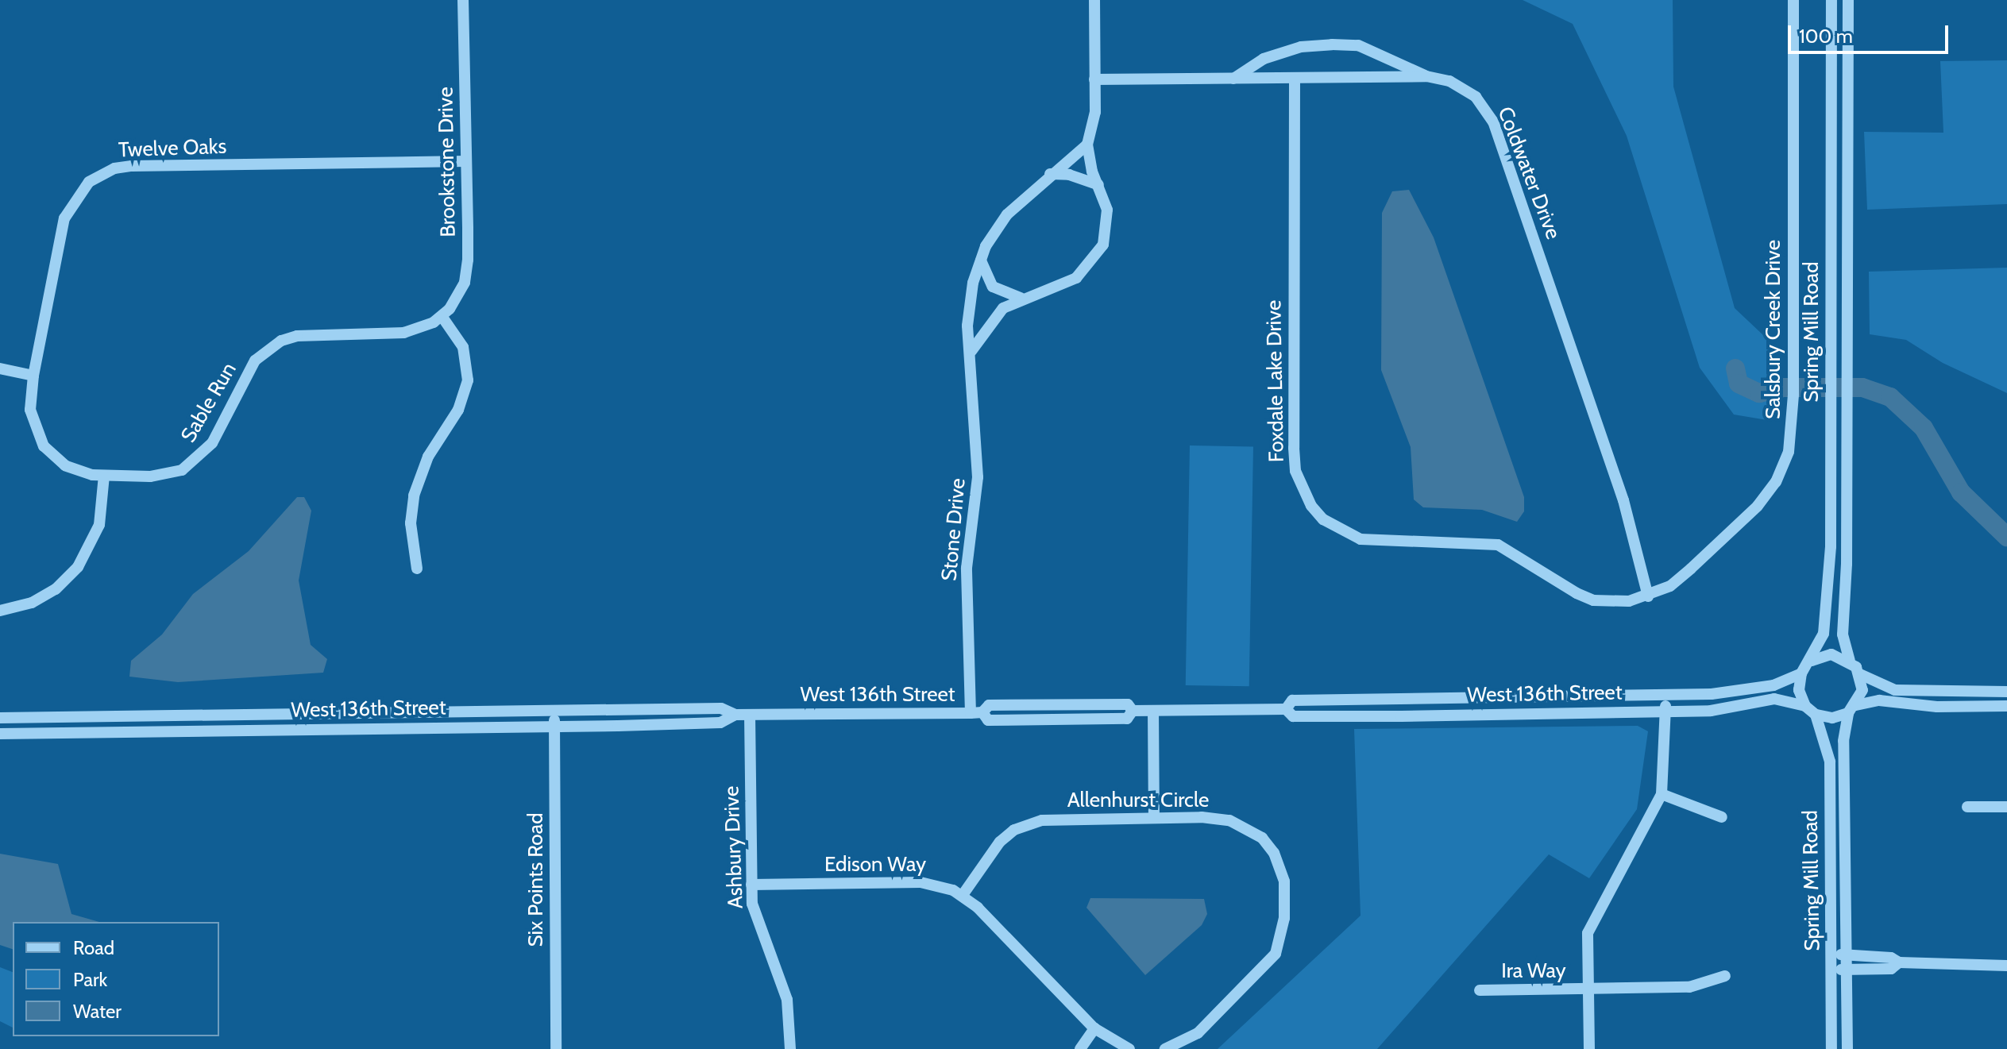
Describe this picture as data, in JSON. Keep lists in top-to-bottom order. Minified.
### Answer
{"streets":{"street":["Twelve Oaks","Brookstone Drive","Coldwater Drive","Salsbury Creek Drive","Spring Mill Road","Foxdale Lake Drive","Sable Run","Stone Drive","West 136th Street","Allenhurst Circle","Ashbury Drive","Edison Way","Six Points Road","Ira Way"]},"crossings":[["Twelve Oaks","Brookstone Drive"],["Twelve Oaks","Sable Run"],["Brookstone Drive","Sable Run"],["Coldwater Drive","Salsbury Creek Drive"],["Coldwater Drive","Foxdale Lake Drive"],["Salsbury Creek Drive","Foxdale Lake Drive"],["Spring Mill Road","West 136th Street"],["Stone Drive","West 136th Street"],["West 136th Street","Ashbury Drive"],["West 136th Street","Six Points Road"],["Allenhurst Circle","Edison Way"],["Ashbury Drive","Edison Way"]],"legend":["Road","Park","Water"],"scale_bar":"100 m"}
